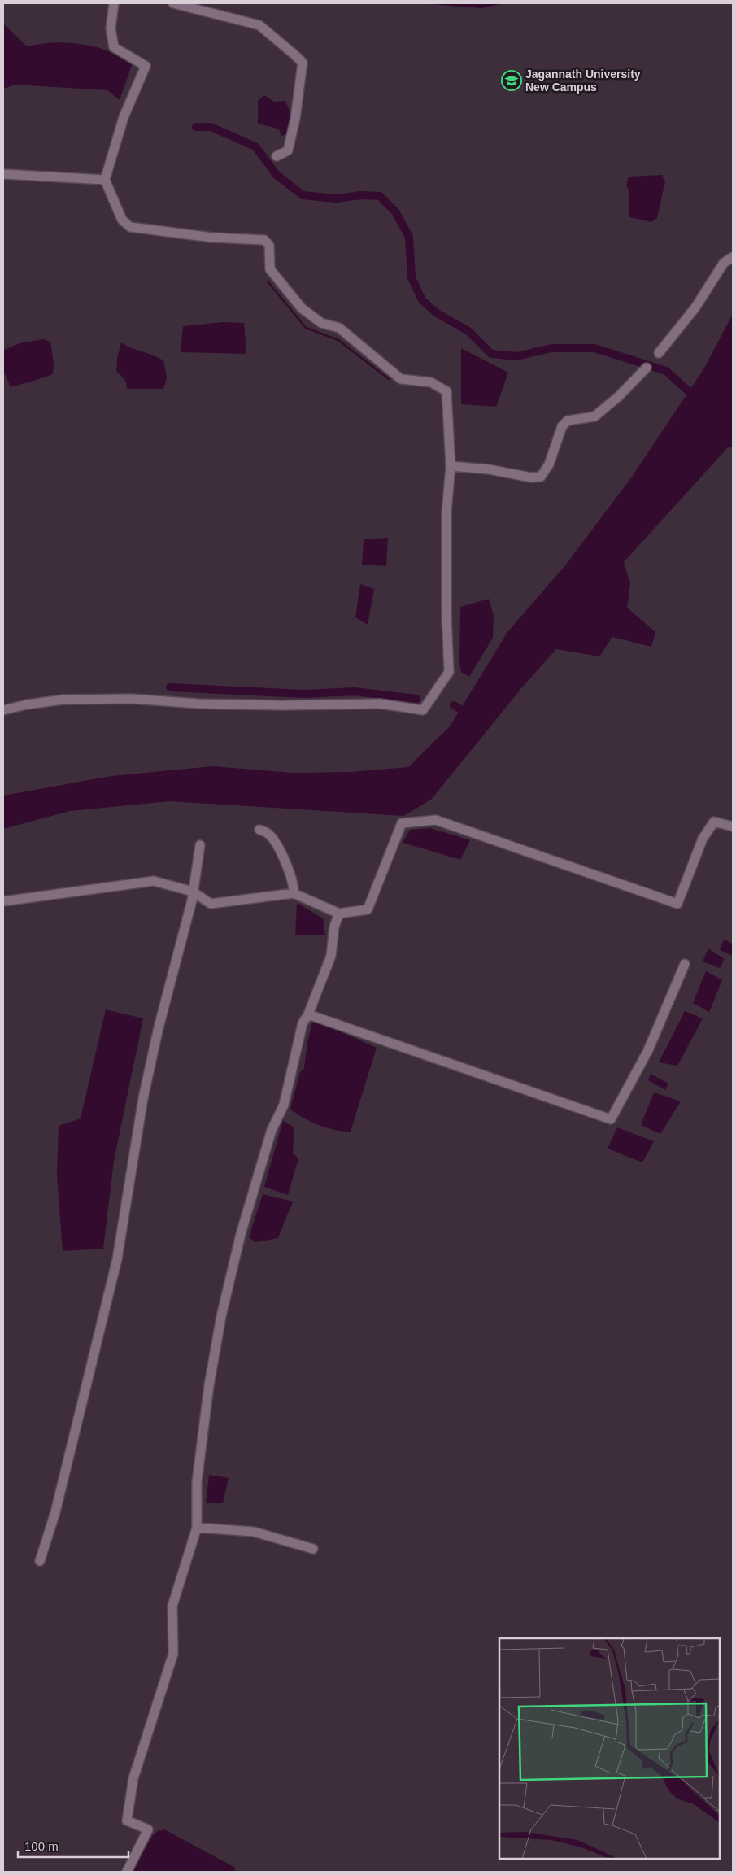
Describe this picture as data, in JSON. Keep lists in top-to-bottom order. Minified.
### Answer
{"places":{"school or university":["Jagannath University New Campus"]},"scale_bar":"100 m"}
